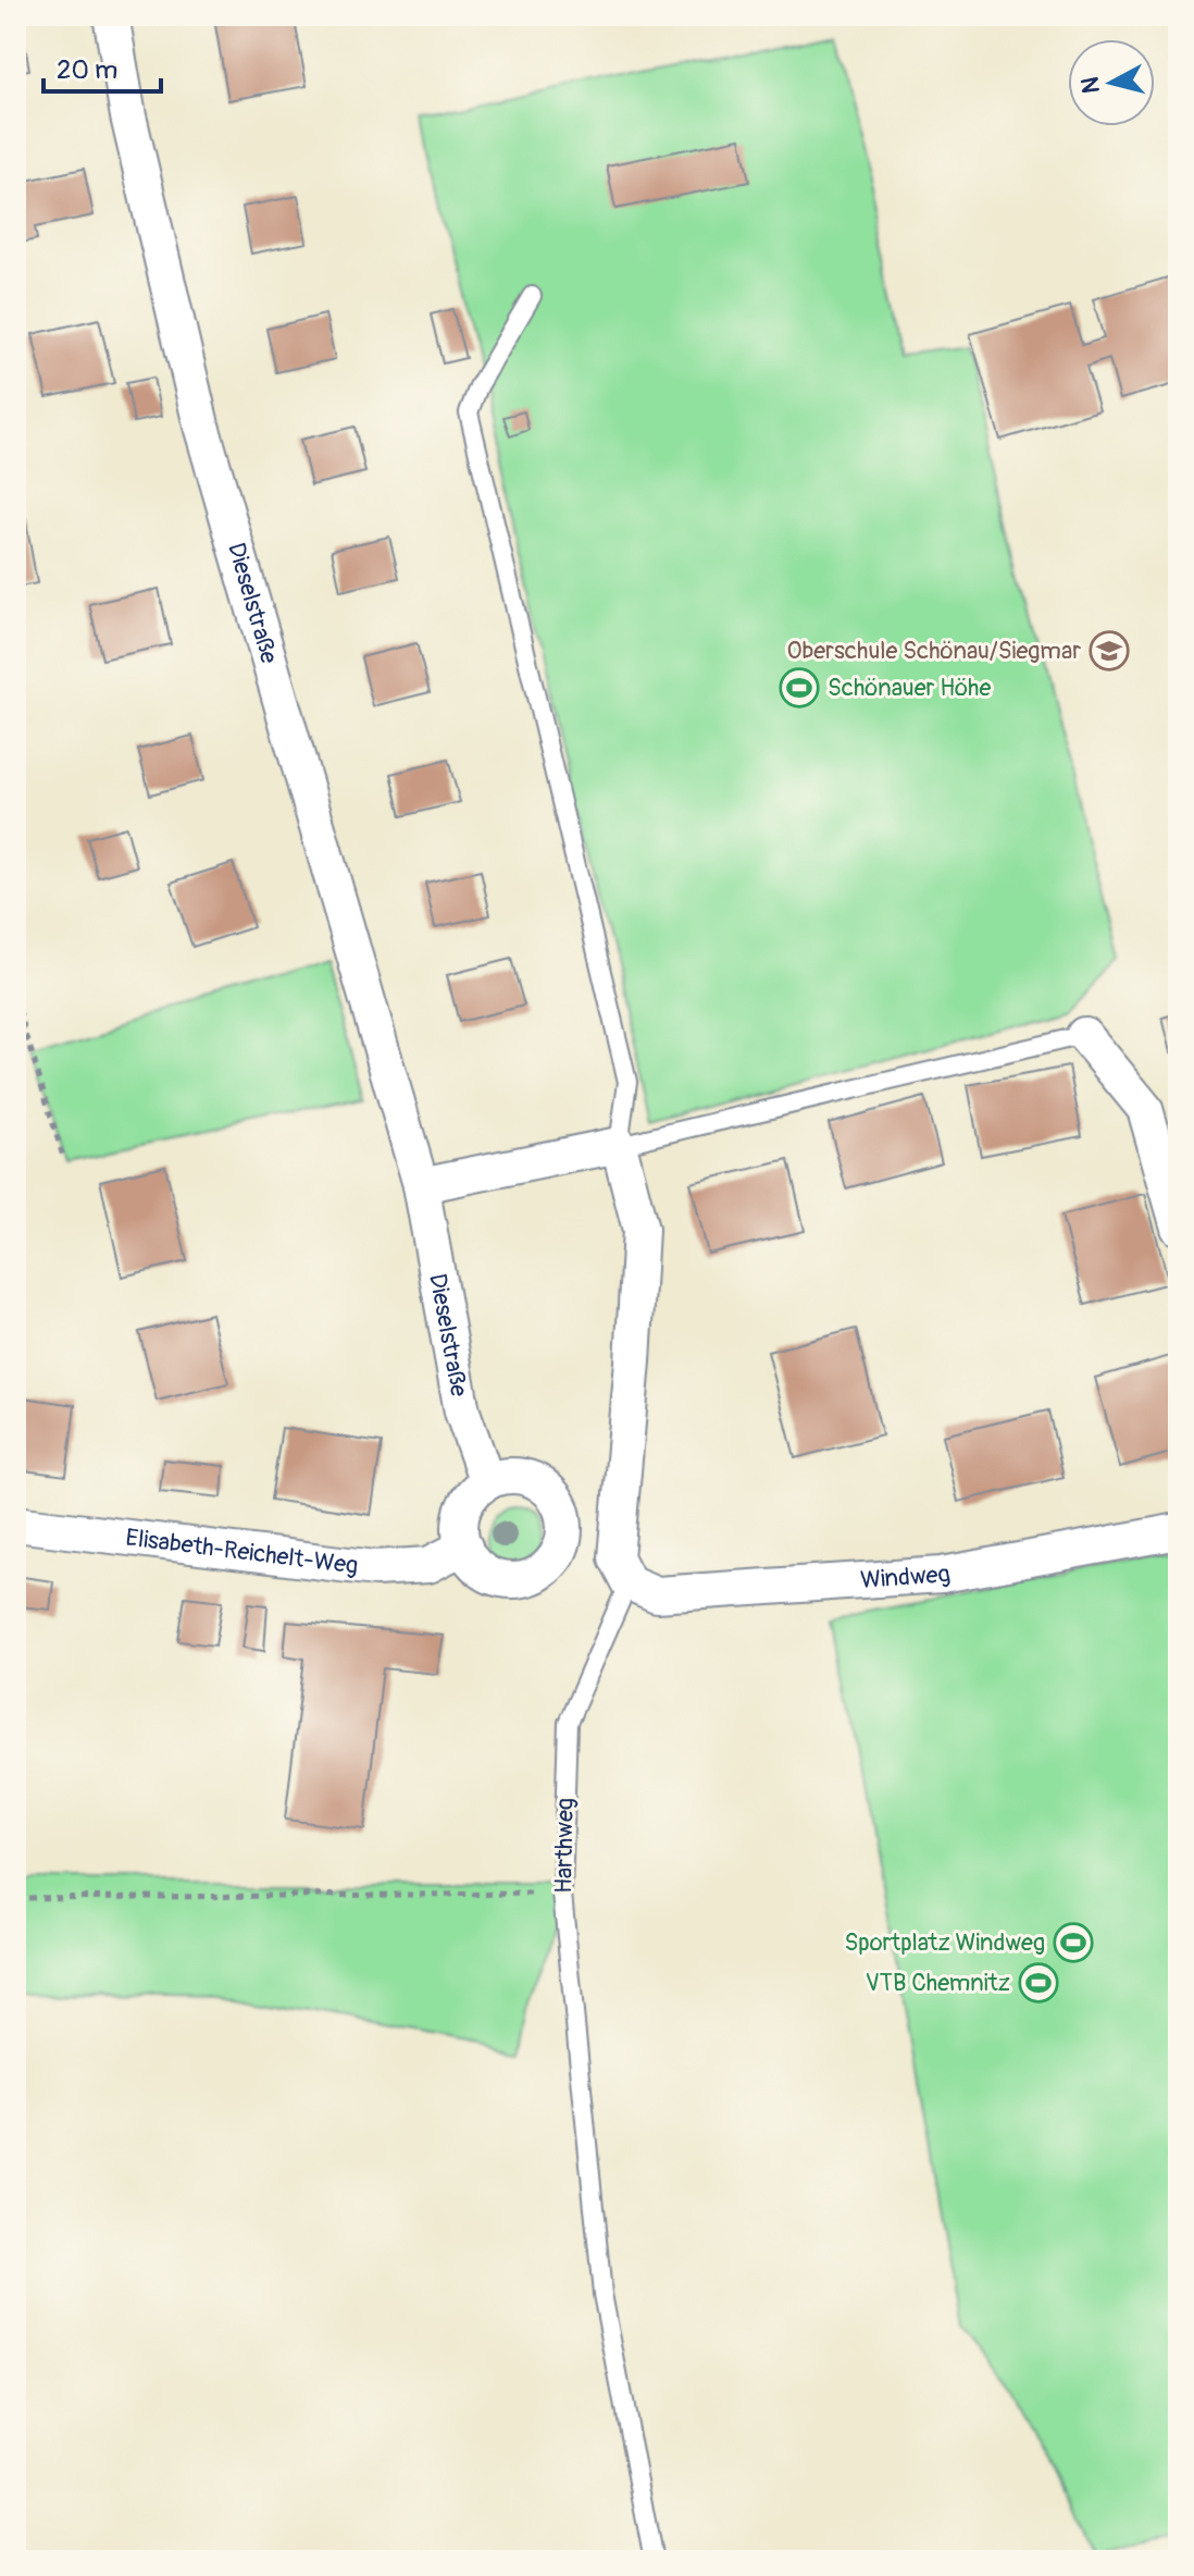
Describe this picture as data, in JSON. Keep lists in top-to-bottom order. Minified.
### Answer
{"streets":{"street":["Dieselstraße","Elisabeth-Reichelt-Weg","Windweg"],"lane":["Harthweg"]},"crossings":[["Dieselstraße","Elisabeth-Reichelt-Weg"],["Windweg","Harthweg"]],"places":{"school or university":["Oberschule Schönau/Siegmar"],"sports":["Schönauer Höhe","Sportplatz Windweg","VTB Chemnitz"]},"scale_bar":"20 m","north":"left"}
